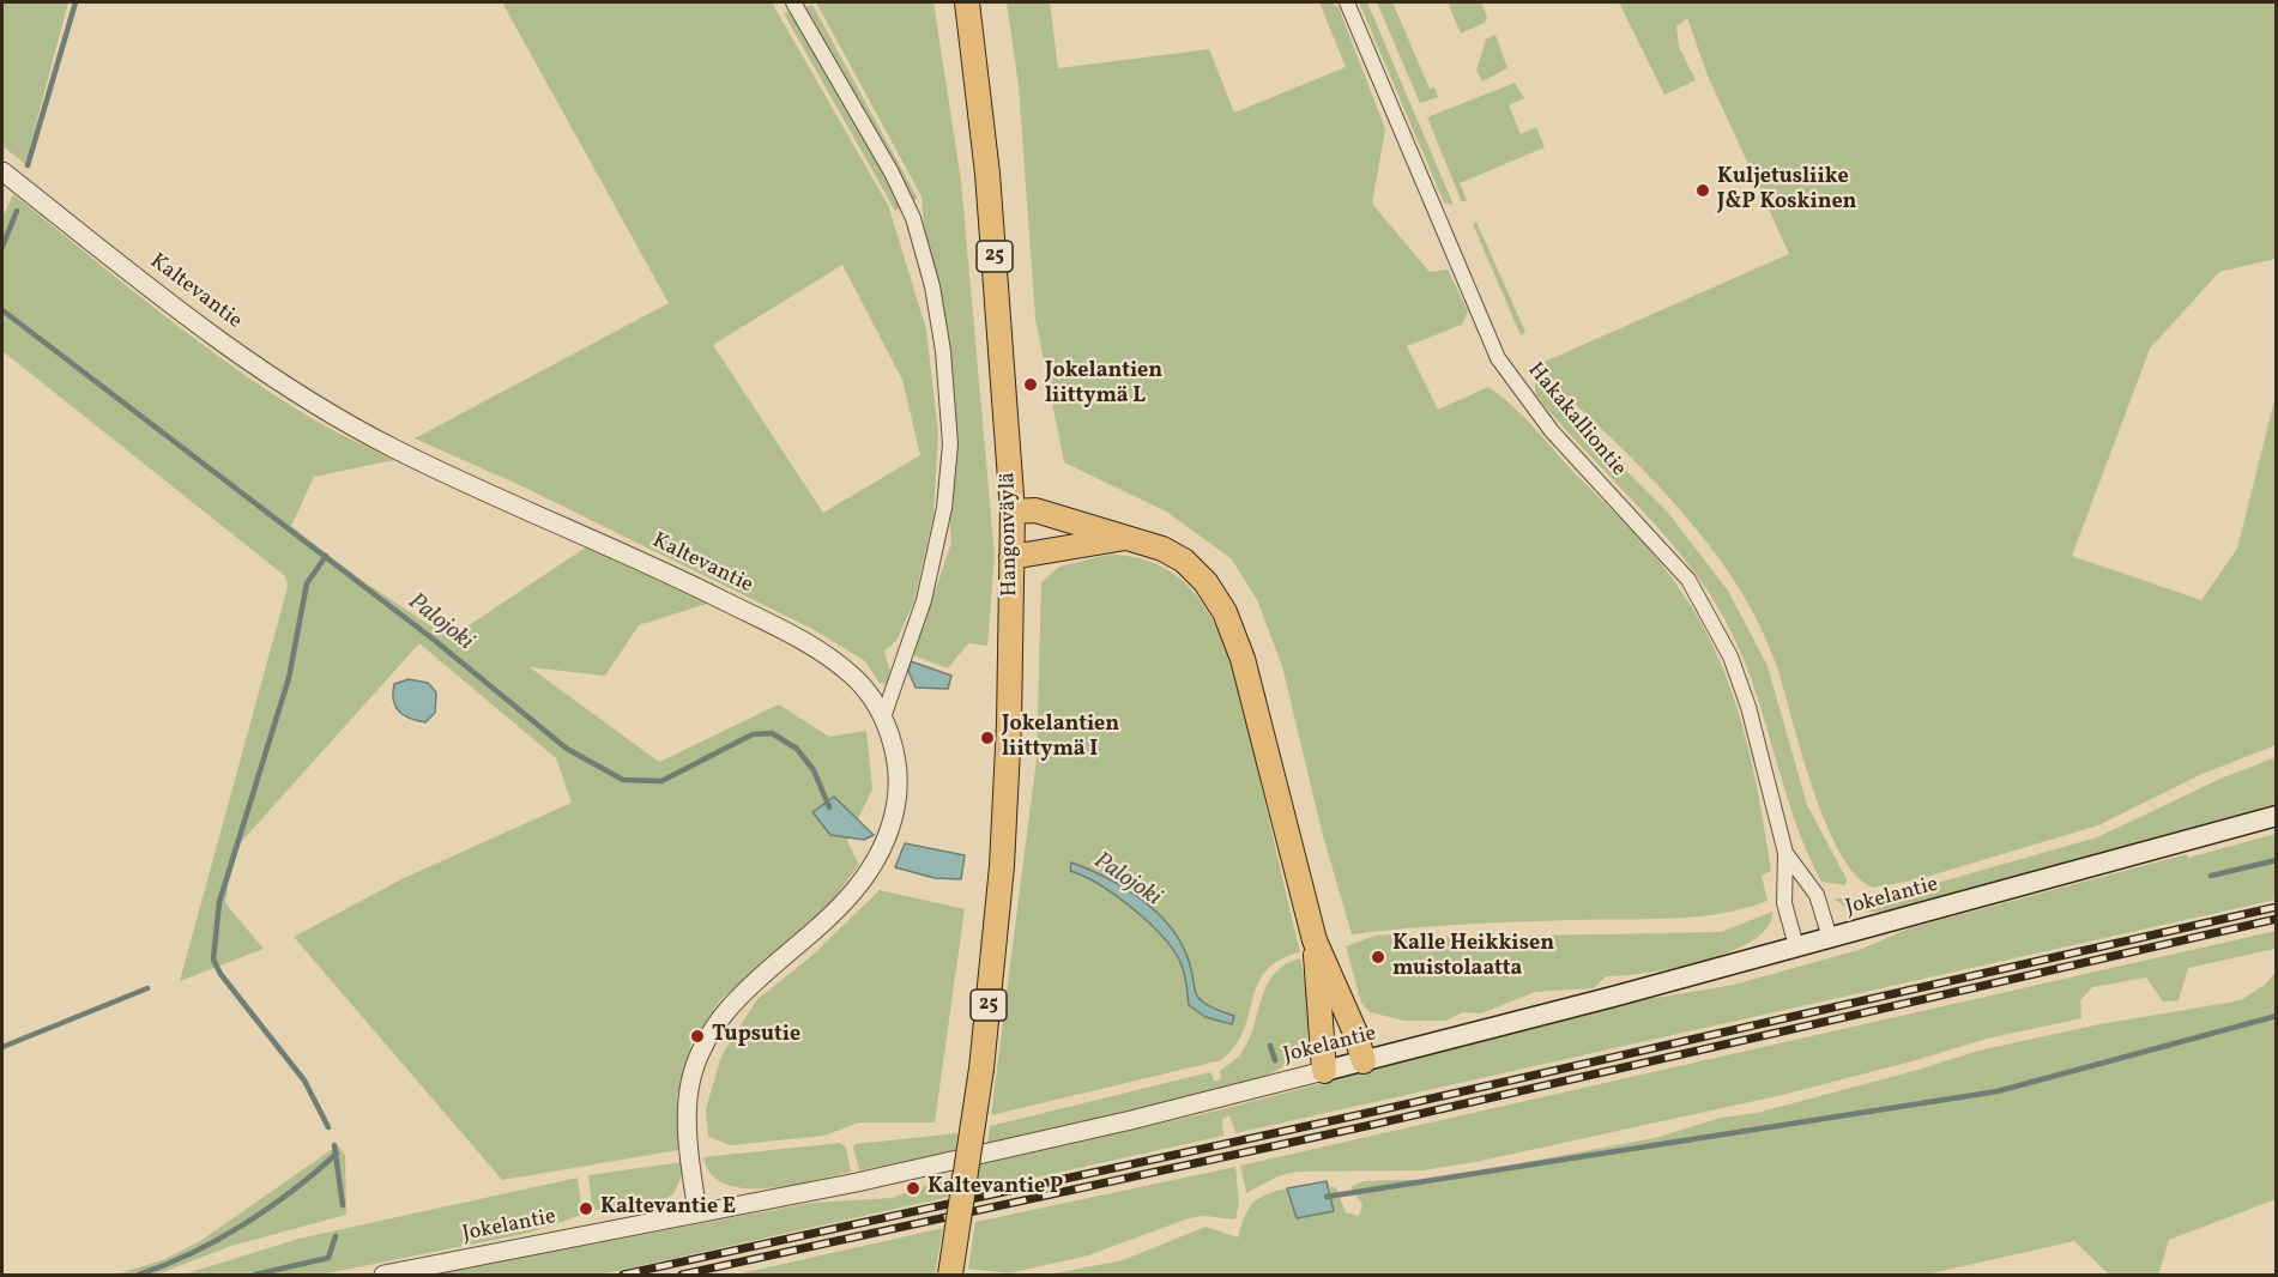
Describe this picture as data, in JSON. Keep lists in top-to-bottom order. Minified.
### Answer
{"streets":{"highway":["25","Hangonväylä"],"main road":["Jokelantie"],"street":["Kaltevantie","Hakakalliontie"]},"crossings":[["Kaltevantie","Jokelantie"],["Hakakalliontie","Jokelantie"]],"water":["Palojoki"],"places":["Kuljetusliike J&P Koskinen","Jokelantien liittymä L","Jokelantien liittymä I","Kalle Heikkisen muistolaatta","Tupsutie","Kaltevantie P","Kaltevantie E"]}
